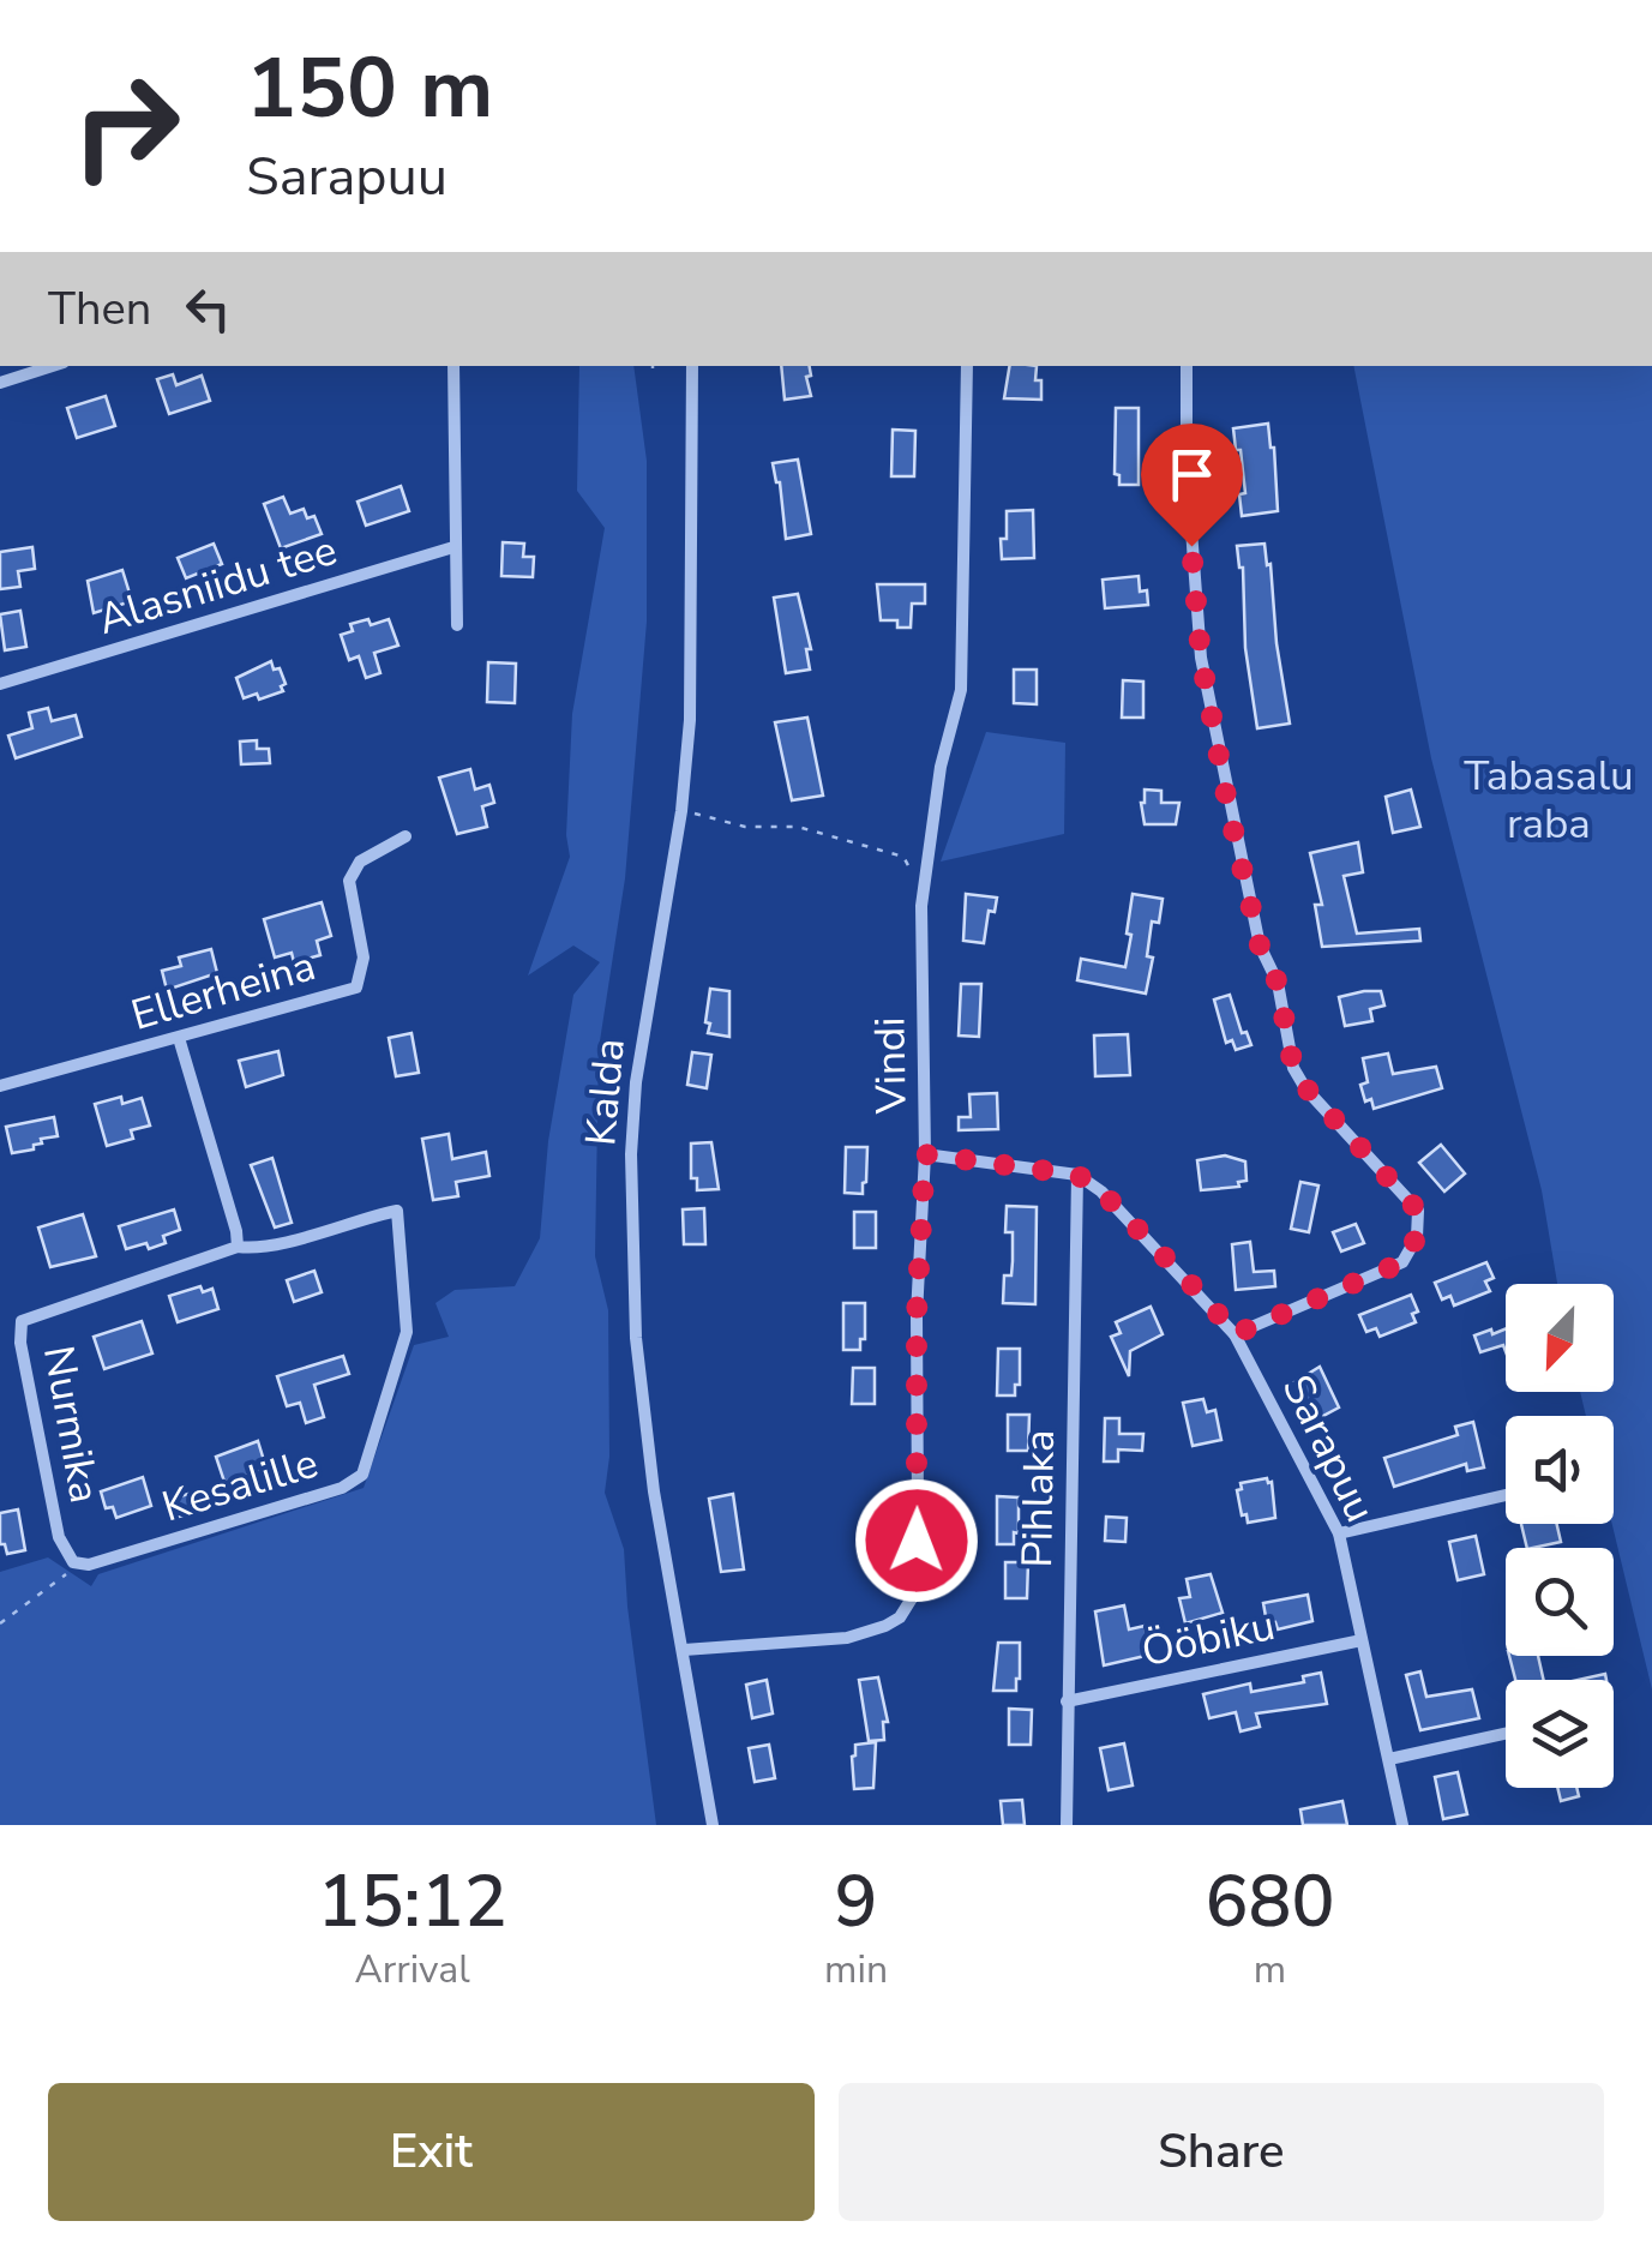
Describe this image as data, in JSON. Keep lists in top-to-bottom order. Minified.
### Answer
{"streets":{"street":["Alasniidu tee","Ellerheina","Vindi","Kalda","Nurmika","Sarapuu","Kesalille","Pihlaka","Ööbiku"]},"crossings":[["Vindi","Kalda"],["Nurmika","Kesalille"],["Sarapuu","Pihlaka"],["Sarapuu","Ööbiku"],["Pihlaka","Ööbiku"]],"parks":["Tabasalu raba"],"north":"bottom left","page":{"turn":["150 m","Sarapuu"],"then":"Then","eta":["15:12","Arrival","9","min","680","m"],"buttons":["Exit","Share"]}}
